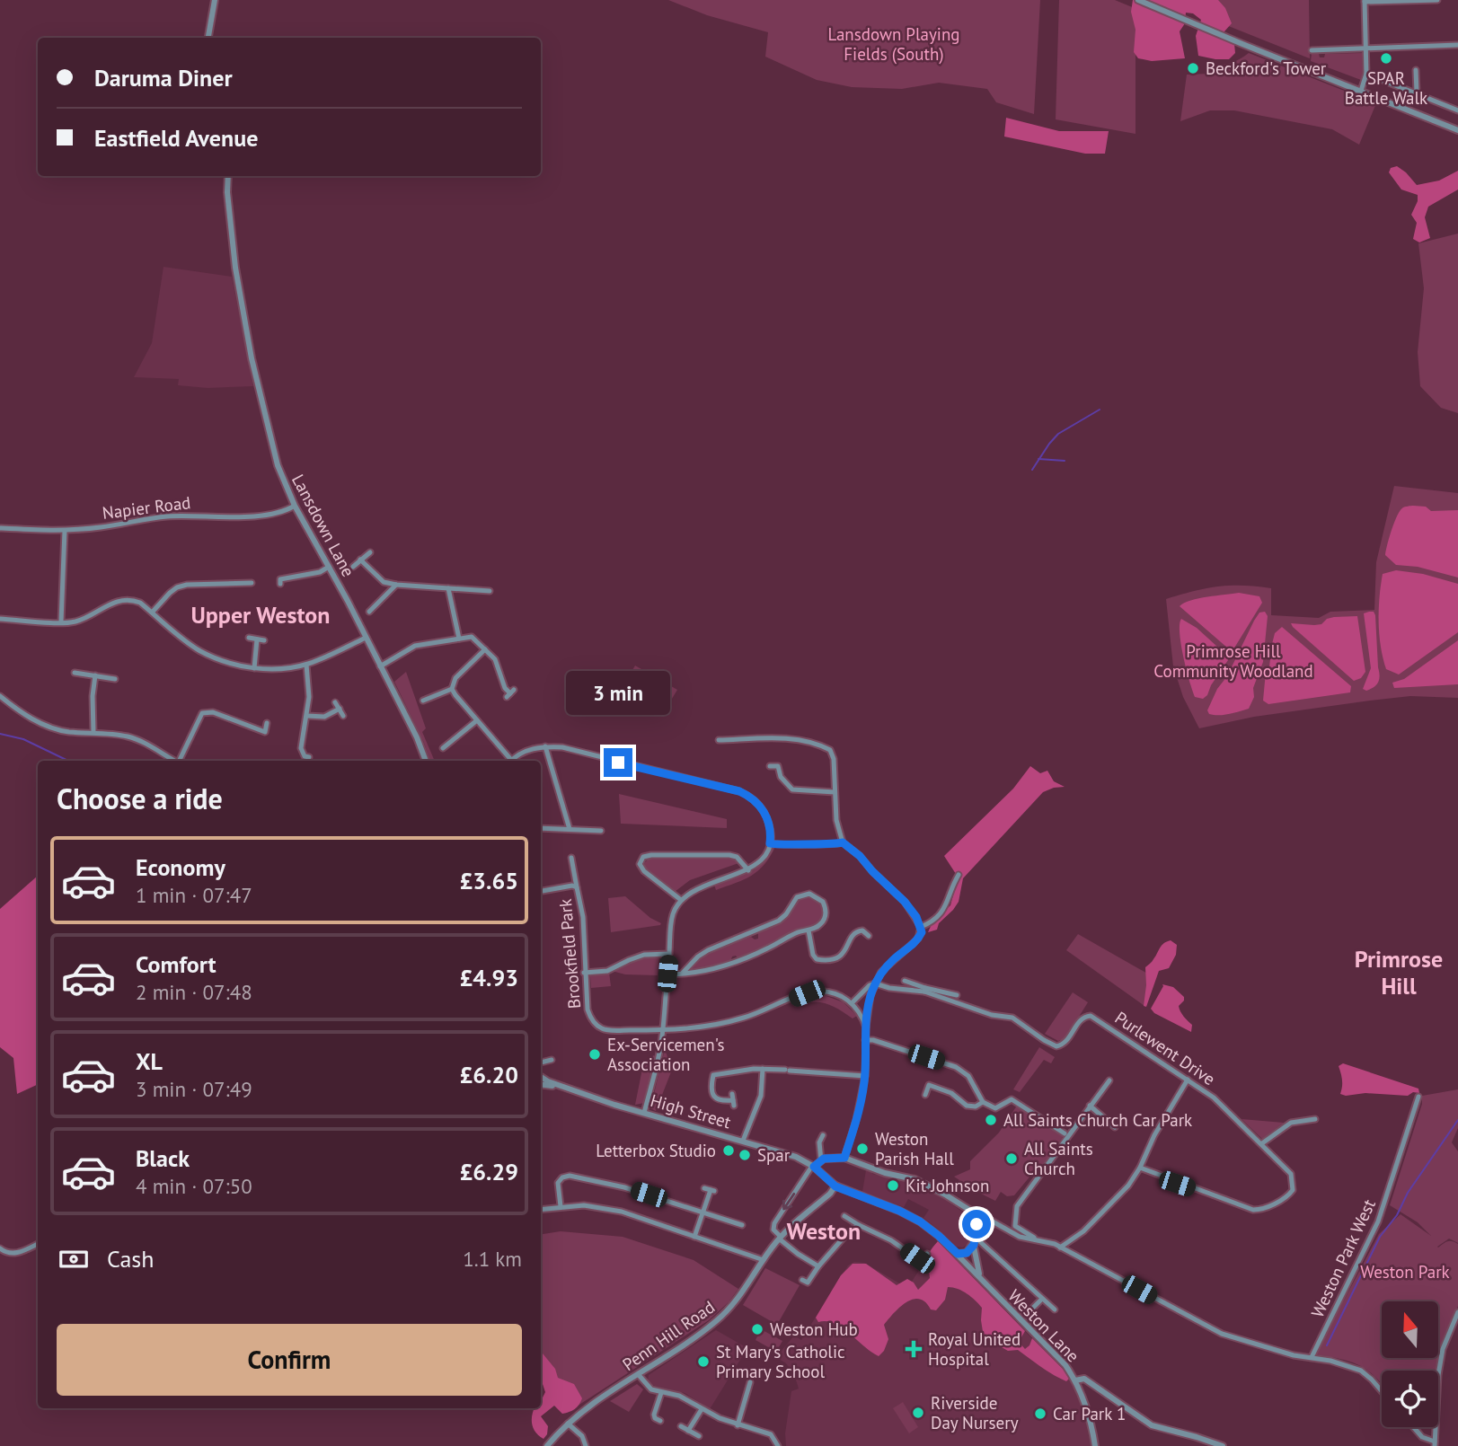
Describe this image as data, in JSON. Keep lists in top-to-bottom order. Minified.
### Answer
{"streets":{"street":["Napier Road","Lansdown Lane","Brookfield Park","Purlewent Drive","High Street","Weston Park West","Weston Lane","Penn Hill Road"]},"crossings":[["Napier Road","Lansdown Lane"],["High Street","Weston Lane"],["High Street","Penn Hill Road"],["Weston Lane","Penn Hill Road"]],"districts":["Upper Weston","Primrose Hill","Weston"],"parks":["Lansdown Playing Fields (South)","Primrose Hill Community Woodland","Weston Park"],"places":{"other":["SPAR Battle Walk","Beckford's Tower","Ex-Servicemen's Association","All Saints Church Car Park","Weston Parish Hall","Letterbox Studio","Spar","All Saints Church","Kit Johnson","Weston Hub","St Mary's Catholic Primary School","Riverside Day Nursery","Car Park 1"],"health":["Royal United Hospital"]},"north":"top","page":{"banner":["Daruma Diner","Eastfield Avenue"],"bubble":"3 min","heading":"Choose a ride","list":[{"name":"Economy","note":"1 min · 07:47","value":"£3.65"},{"name":"Comfort","note":"2 min · 07:48","value":"£4.93"},{"name":"XL","note":"3 min · 07:49","value":"£6.20"},{"name":"Black","note":"4 min · 07:50","value":"£6.29"}],"pay":["Cash","1.1 km"],"buttons":"Confirm"}}
